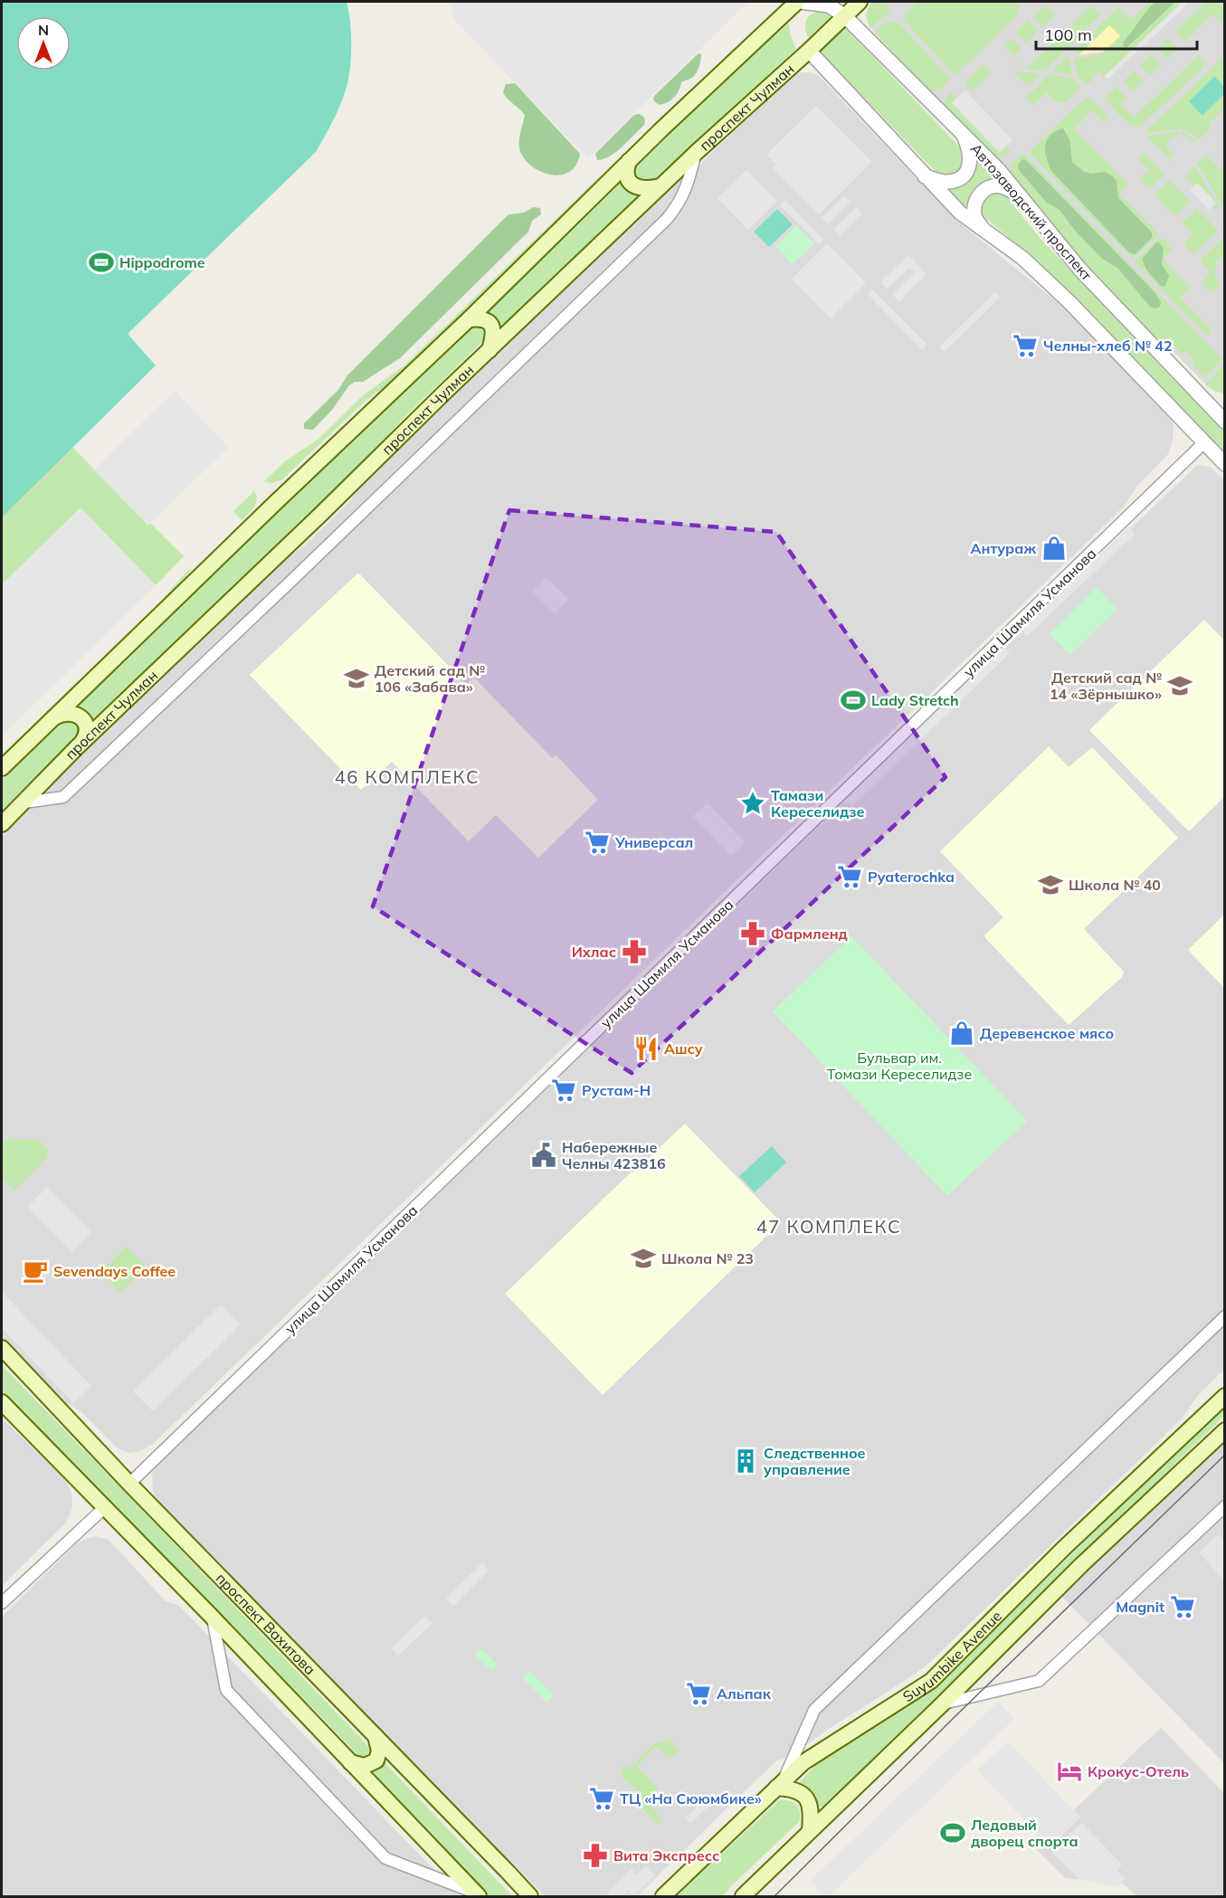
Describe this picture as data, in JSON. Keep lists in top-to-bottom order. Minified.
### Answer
{"streets":{"main road":["проспект Чулман","проспект Вахитова","Suyumbike Avenue"],"street":["Автозаводский проспект","улица Шамиля Усманова"]},"crossings":[["проспект Чулман","Автозаводский проспект"],["Автозаводский проспект","улица Шамиля Усманова"],["улица Шамиля Усманова","проспект Вахитова"]],"districts":["46 КОМПЛЕКС","47 КОМПЛЕКС"],"parks":["Бульвар им. Томази Кереселидзе"],"places":{"sports":["Hippodrome","Lady Stretch","Ледовый дворец спорта"],"supermarket":["Челны-хлеб № 42","Универсал","Pyaterochka","Рустам-Н","Magnit","Альпак","ТЦ «На Сююмбике»"],"shop":["Антураж","Деревенское мясо"],"school or university":["Детский сад № 106 «Забава»","Детский сад № 14 «Зёрнышко»","Школа № 40","Школа № 23"],"place":["Тамази Кереселидзе"],"pharmacy":["Фармленд","Ихлас","Вита Экспресс"],"restaurant":["Ашсу"],"public building":["Набережные Челны 423816"],"cafe":["Sevendays Coffee"],"building":["Следственное управление"],"hotel":["Крокус-Отель"]},"scale_bar":"100 m","north":"top"}
